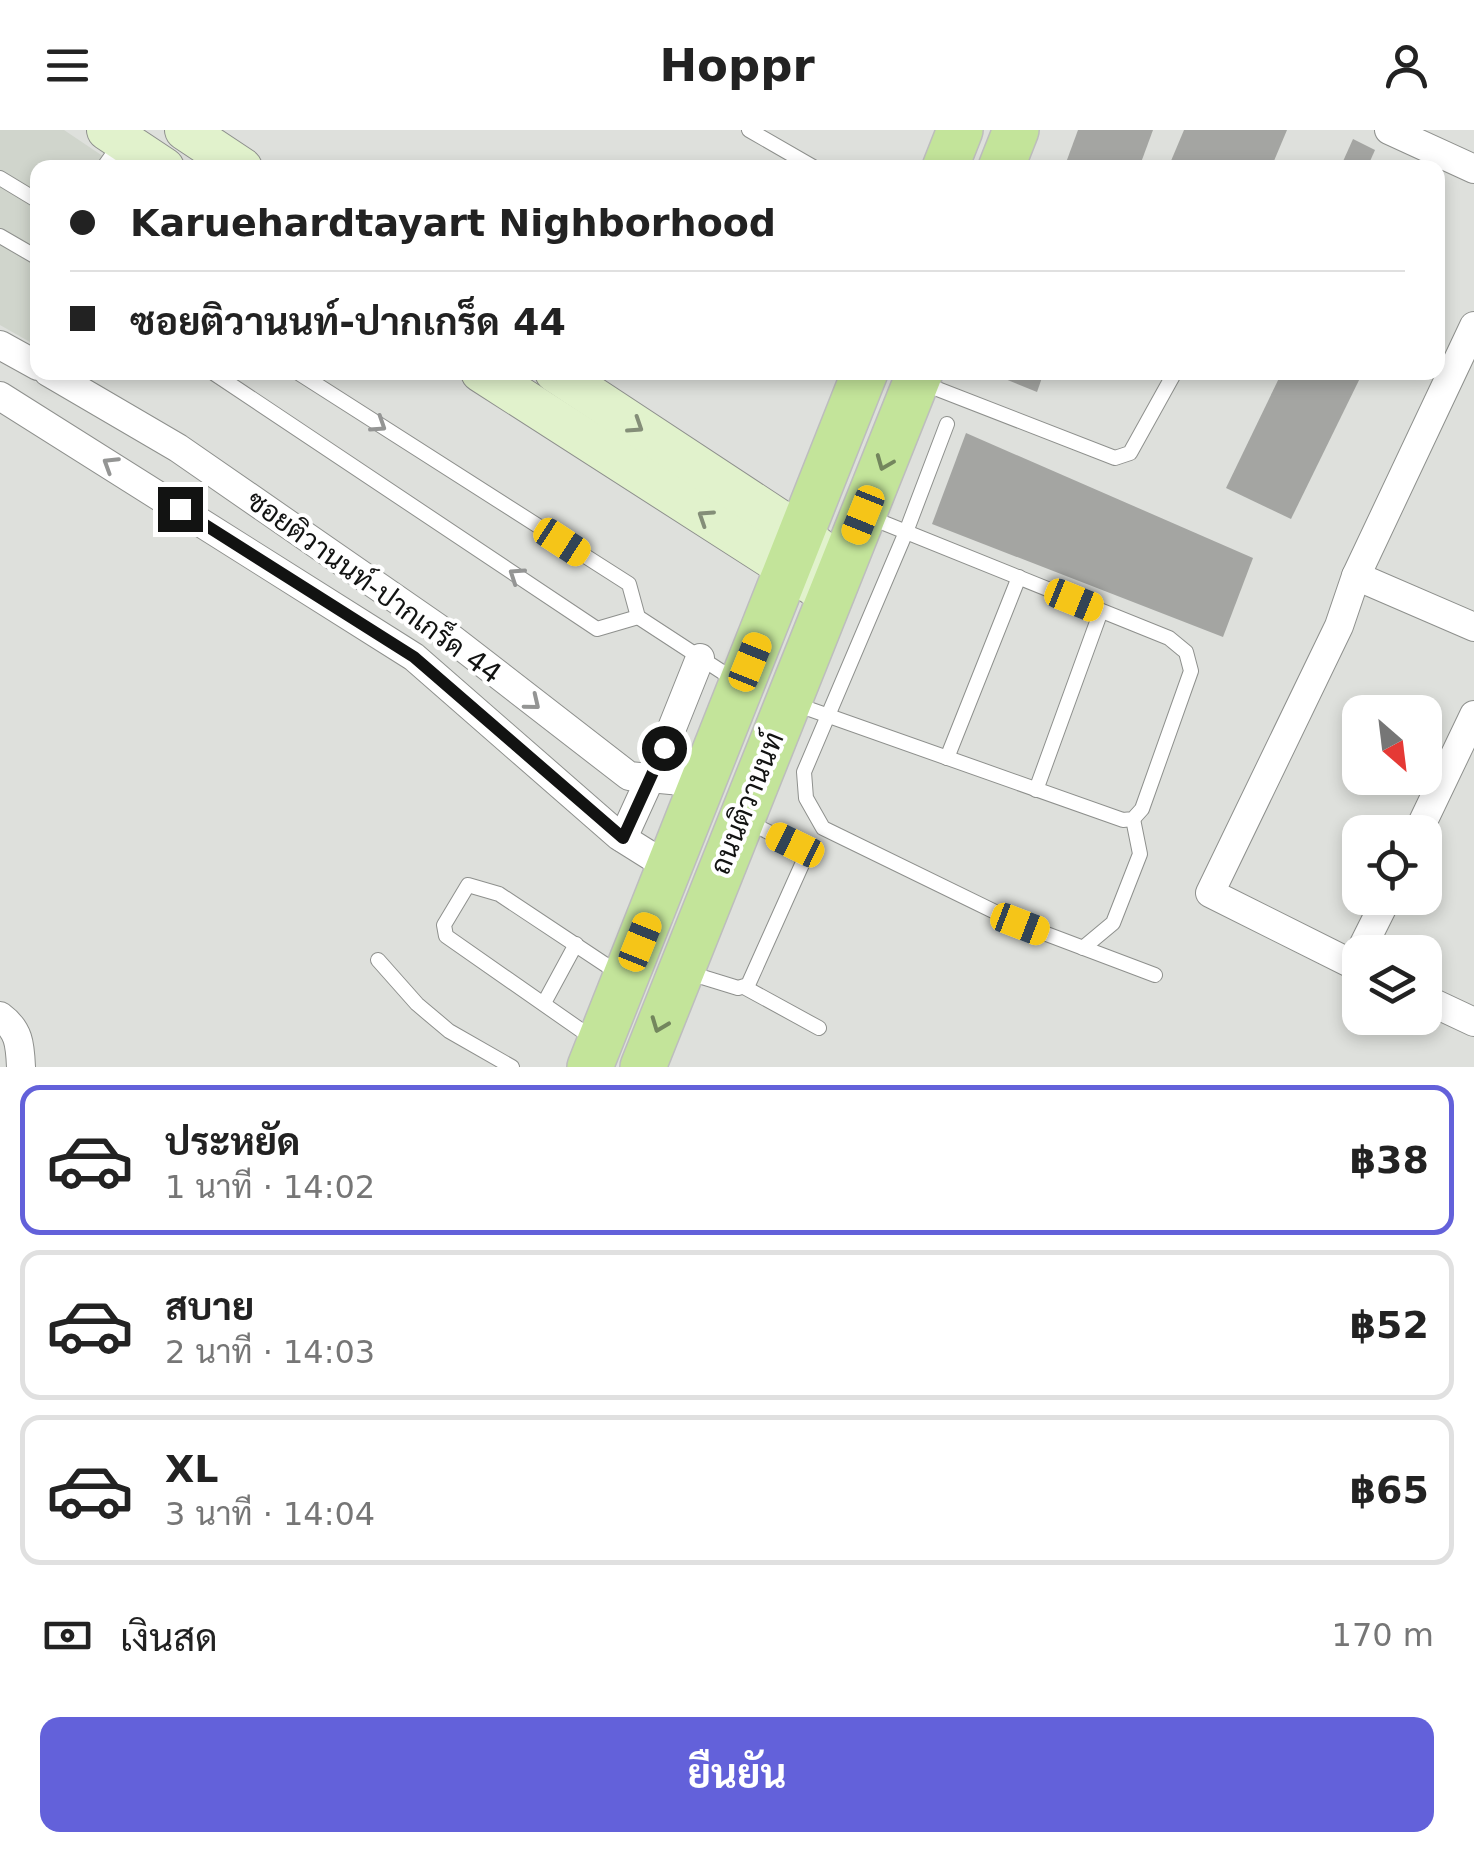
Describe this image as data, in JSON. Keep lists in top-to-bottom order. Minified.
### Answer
{"streets":{"main road":["ถนนติวานนท์"],"street":["ซอยติวานนท์-ปากเกร็ด 44"]},"crossings":[["ซอยติวานนท์-ปากเกร็ด 44","ถนนติวานนท์"]],"north":"bottom right","page":{"header":"Hoppr","banner":["Karuehardtayart Nighborhood","ซอยติวานนท์-ปากเกร็ด 44"],"list":[{"name":"ประหยัด","note":"1 นาที · 14:02","value":"฿38"},{"name":"สบาย","note":"2 นาที · 14:03","value":"฿52"},{"name":"XL","note":"3 นาที · 14:04","value":"฿65"}],"pay":["เงินสด","170 m"],"buttons":"ยืนยัน"}}
